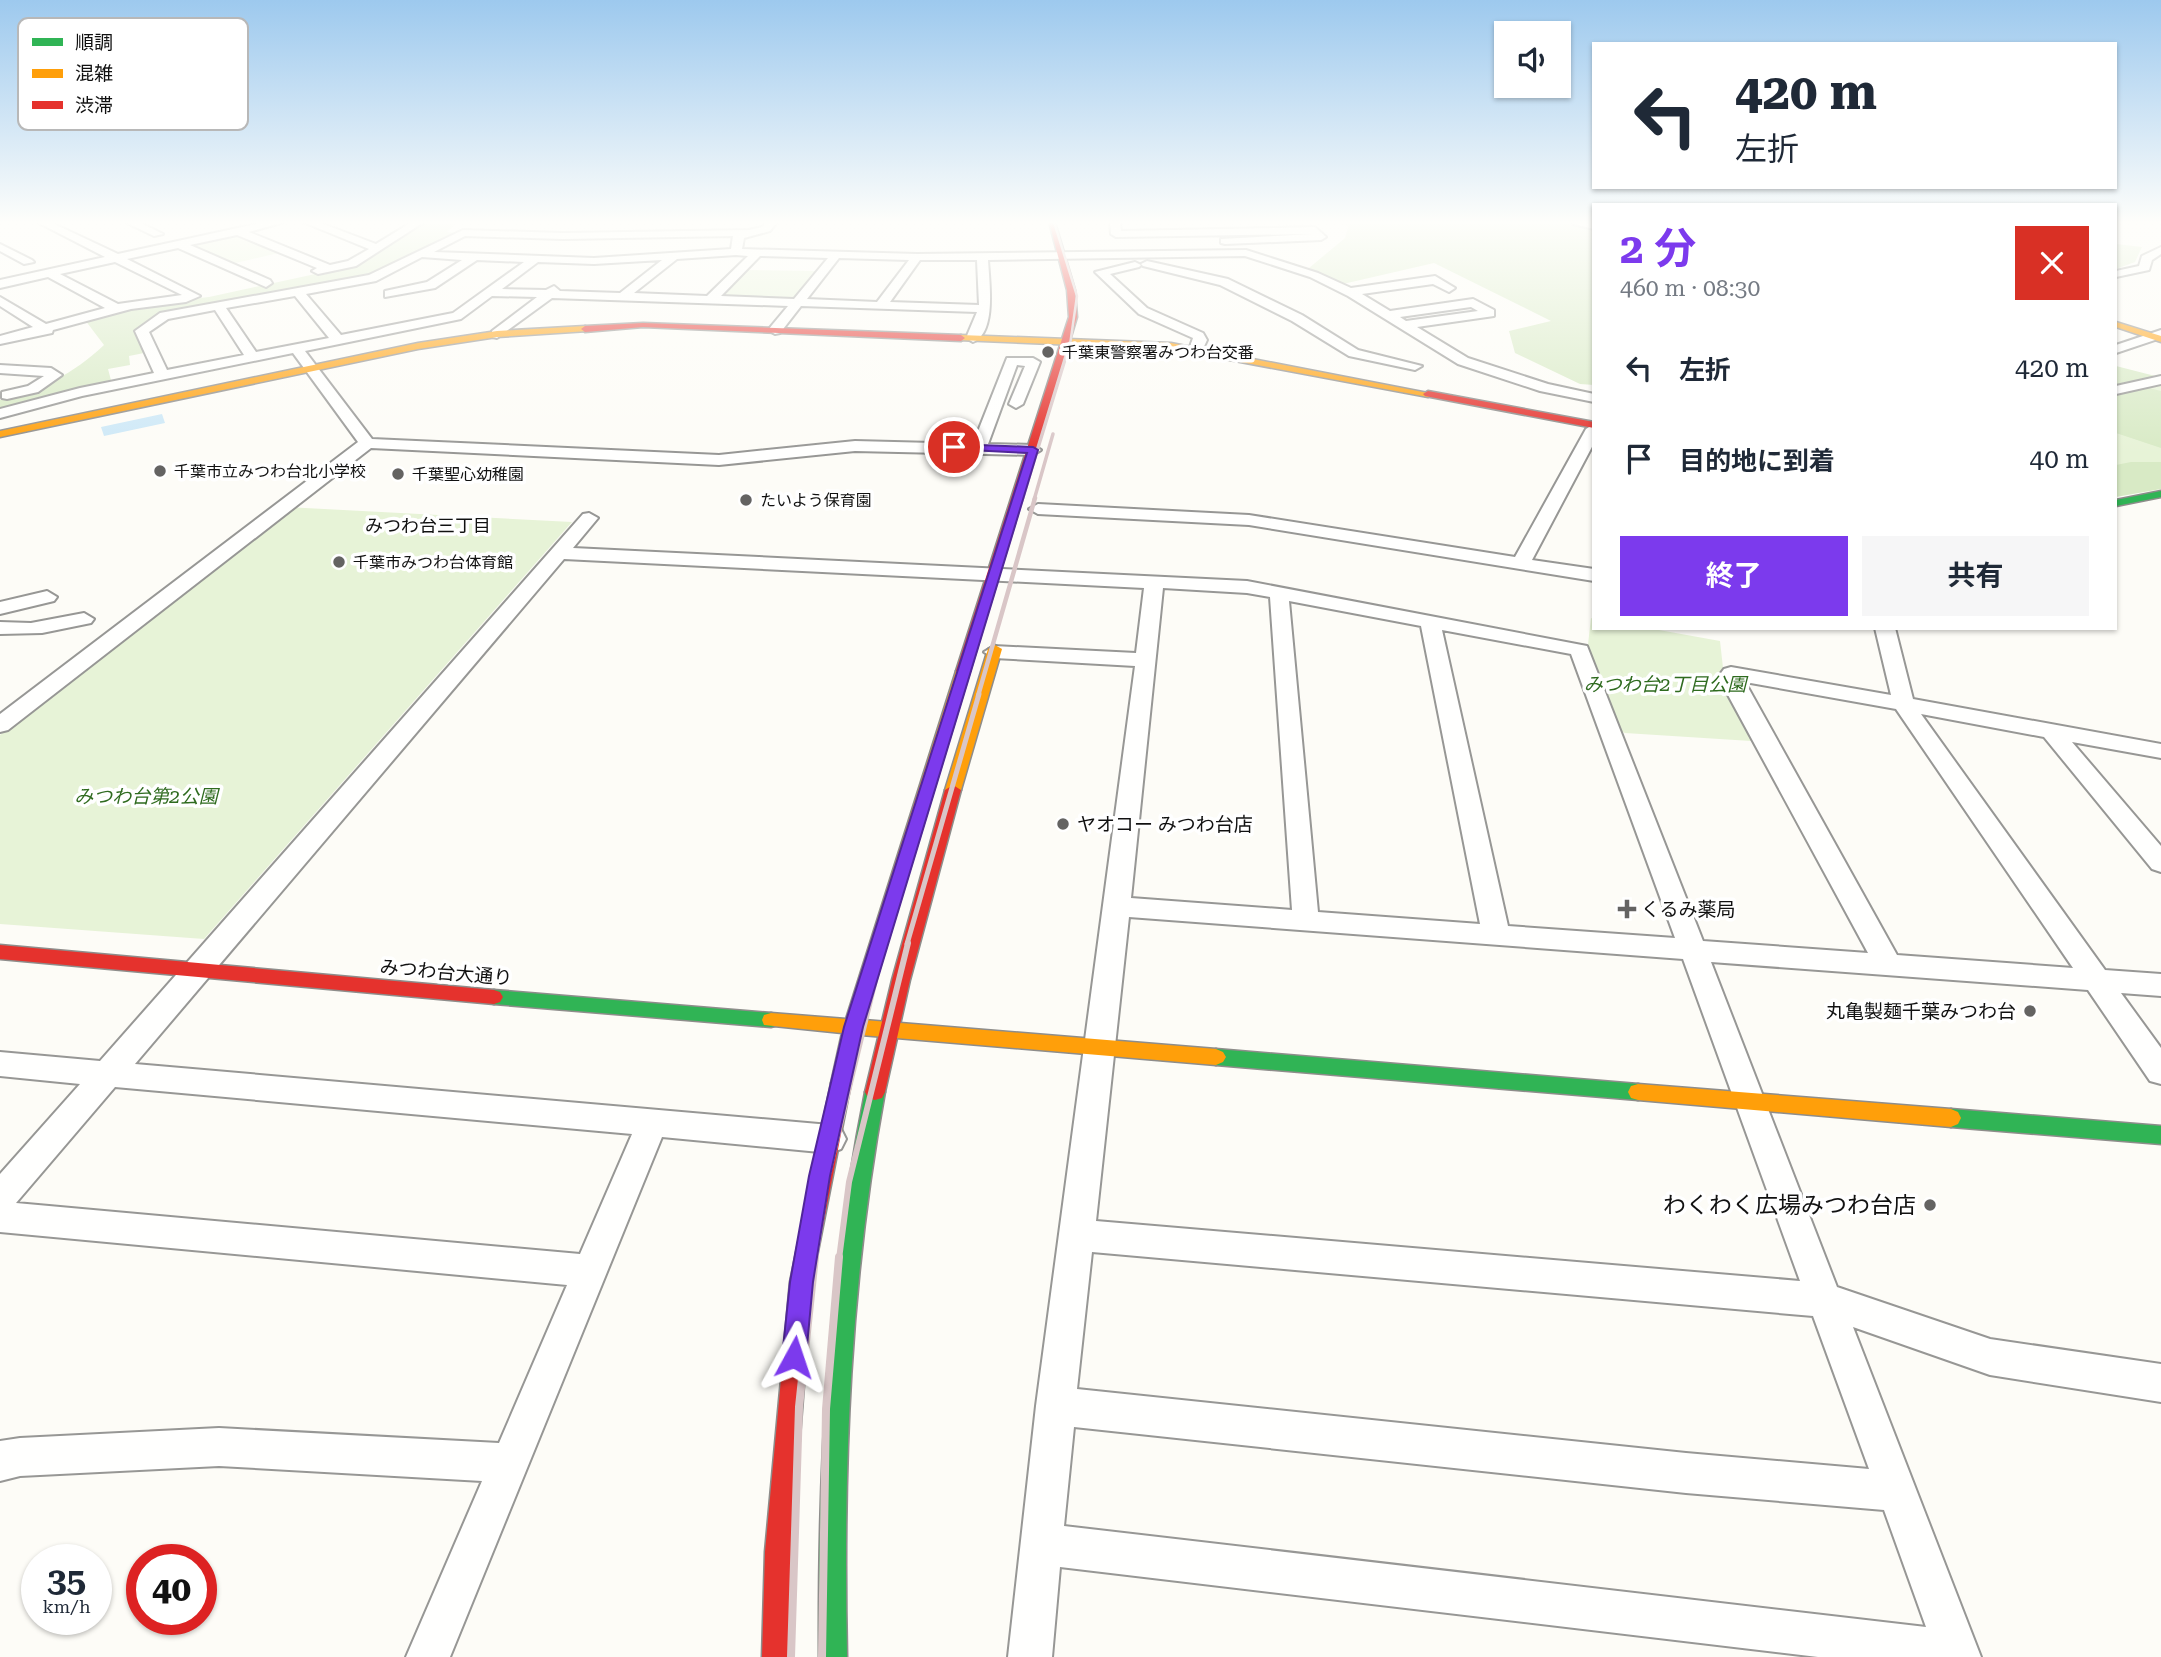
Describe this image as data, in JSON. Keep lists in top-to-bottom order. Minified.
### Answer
{"streets":{"street":["みつわ台大通り"]},"districts":["みつわ台三丁目"],"parks":["みつわ台2丁目公園","みつわ台第2公園"],"places":{"other":["千葉東警察署みつわ台交番","千葉市立みつわ台北小学校","千葉聖心幼稚園","たいよう保育園","千葉市みつわ台体育館","ヤオコー みつわ台店","丸亀製麺千葉みつわ台","わくわく広場みつわ台店"],"health":["くるみ薬局"]},"legend":["順調","混雑","渋滞"],"page":{"turn":["420 m","左折"],"heading":["2 分","460 m · 08:30"],"list":[{"name":"左折","value":"420 m"},{"name":"目的地に到着","value":"40 m"}],"buttons":["終了","共有"],"speed":"35 km/h","limit":"40"}}
